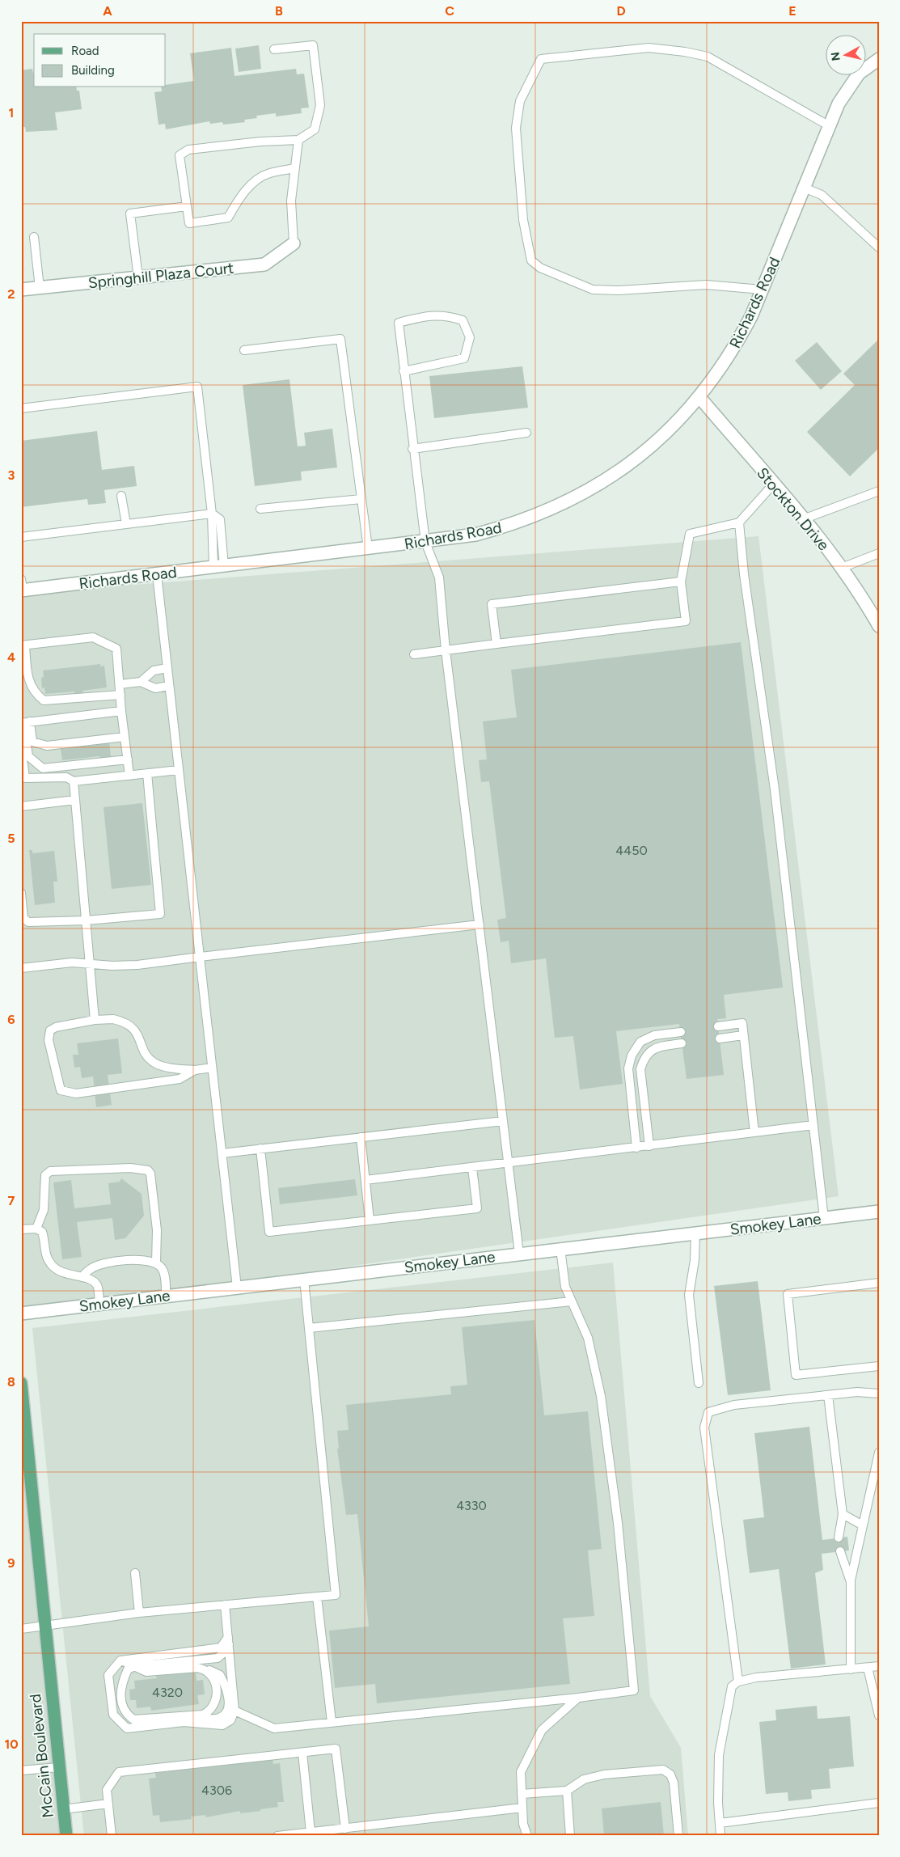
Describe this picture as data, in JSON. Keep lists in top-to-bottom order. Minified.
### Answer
{"streets":{"main road":["McCain Boulevard"],"street":["Springhill Plaza Court","Richards Road","Stockton Drive","Smokey Lane"]},"crossings":[["Richards Road","Stockton Drive"]],"house_numbers":["4450","4330","4320","4306"],"legend":["Road","Building"],"north":"left","grid":{"columns":["A","B","C","D","E"],"rows":["1","2","3","4","5","6","7","8","9","10"]}}
